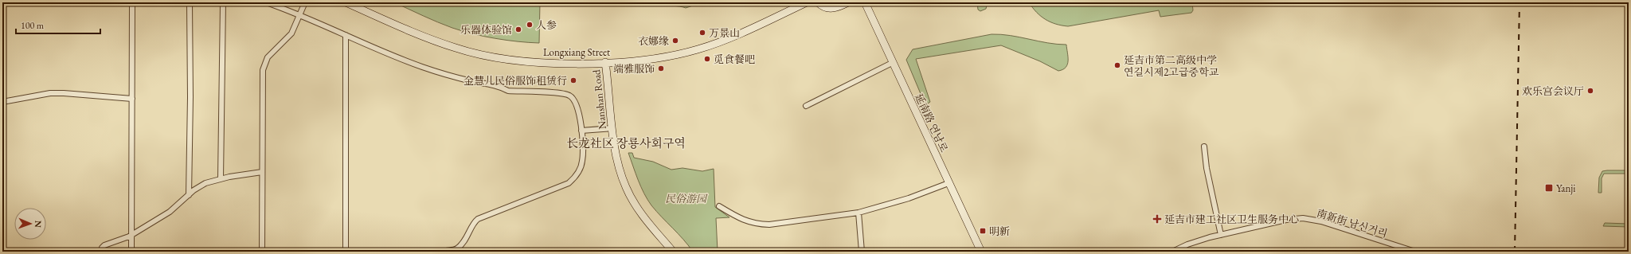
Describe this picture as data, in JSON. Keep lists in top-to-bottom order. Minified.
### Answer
{"streets":{"street":["Longxiang Street","Nanshan Road","延南路 연남로","南新街 남신거리"]},"crossings":[["Longxiang Street","Nanshan Road"]],"districts":["长龙社区 장룡사회구역"],"parks":["民俗游园"],"places":{"other":["人参","乐器体验馆","万景山","衣娜缘","觅食餐吧","延吉市第二高级中学 연길시제2고급중학교","端雅服饰","金慧儿民俗服饰租赁行","欢乐宫会议厅"],"transit":["Yanji","明新"],"health":["延吉市建工社区卫生服务中心"]},"scale_bar":"100 m","north":"right"}
